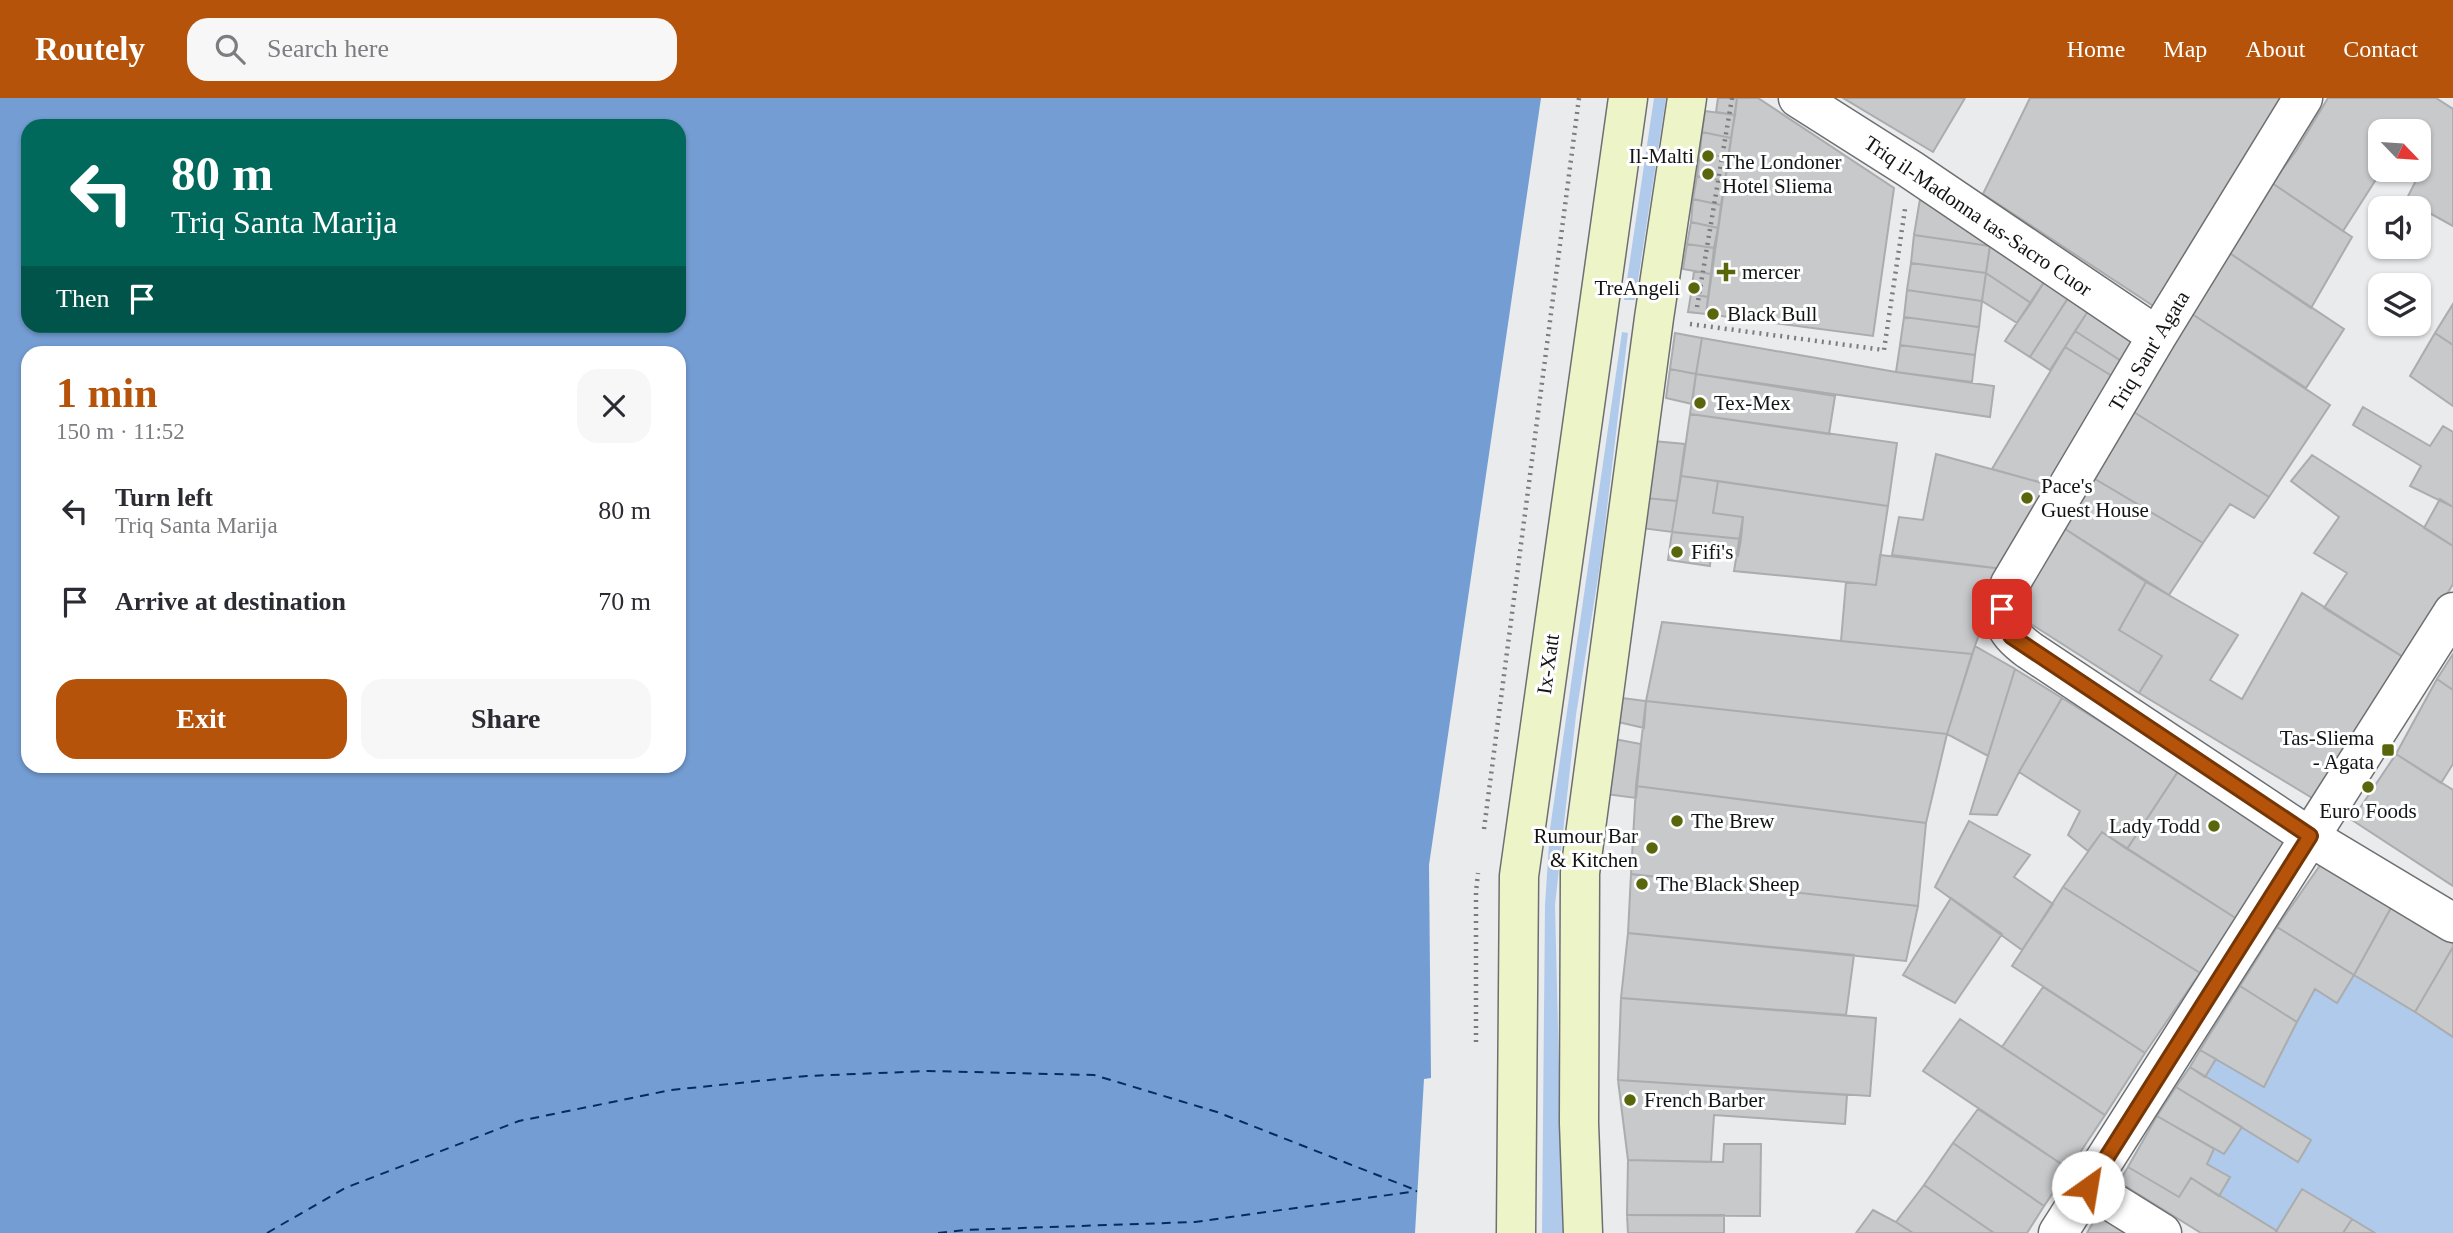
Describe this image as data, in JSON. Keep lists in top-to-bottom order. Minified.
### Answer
{"streets":{"main road":["Ix-Xatt"],"street":["Triq il-Madonna tas-Sacro Cuor","Triq Sant' Agata"]},"crossings":[["Triq il-Madonna tas-Sacro Cuor","Triq Sant' Agata"]],"places":{"other":["Il-Malti","The Londoner Hotel Sliema","TreAngeli","Black Bull","Tex-Mex","Pace's Guest House","Fifi's","Euro Foods","The Brew","Lady Todd","Rumour Bar & Kitchen","The Black Sheep","French Barber"],"health":["mercer"],"transit":["Tas-Sliema - Agata"]},"north":"bottom right","page":{"header":"Routely","search":"Search here","nav":["Home","Map","About","Contact"],"turn":["80 m","Triq Santa Marija"],"then":"Then","heading":["1 min","150 m · 11:52"],"list":[{"name":"Turn left","note":"Triq Santa Marija","value":"80 m"},{"name":"Arrive at destination","value":"70 m"}],"buttons":["Exit","Share"]}}
